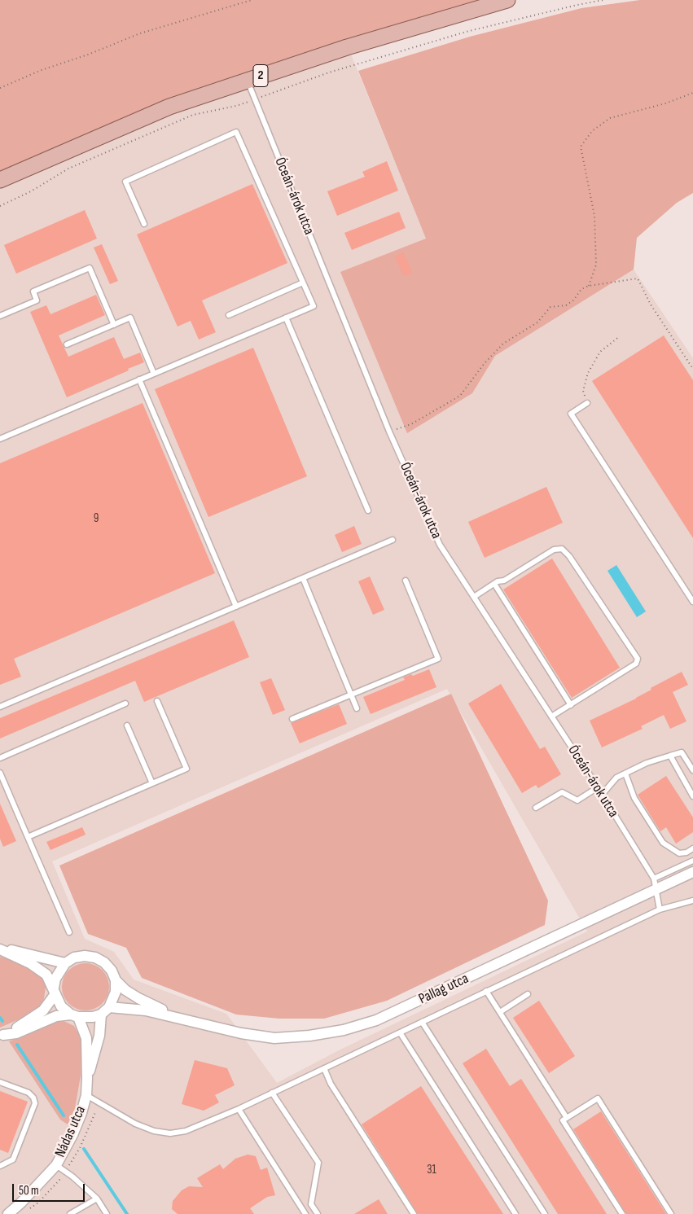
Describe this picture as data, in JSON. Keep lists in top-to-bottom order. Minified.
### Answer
{"streets":{"main road":["2"],"street":["Pallag utca","Nádas utca"],"lane":["Óceán-árok utca"]},"crossings":[["2","Óceán-árok utca"],["Óceán-árok utca","Pallag utca"],["Pallag utca","Nádas utca"]],"house_numbers":["9","31"],"scale_bar":"50 m"}
